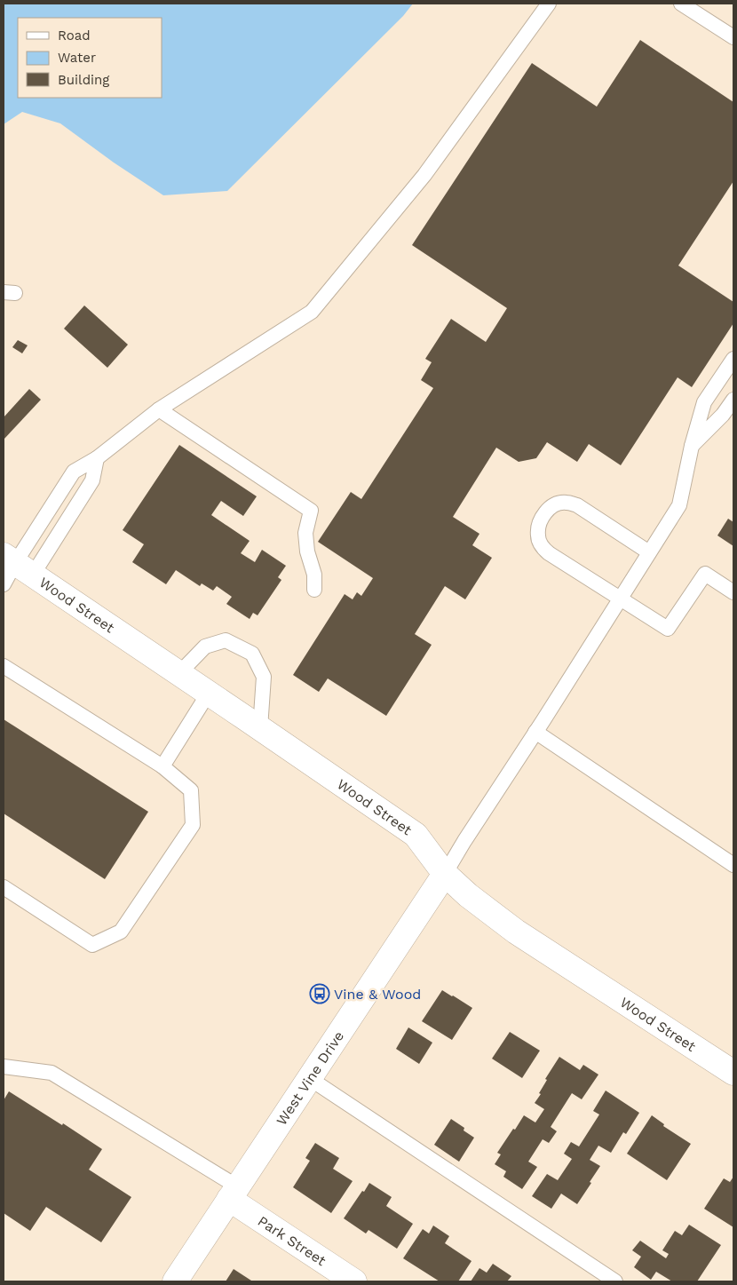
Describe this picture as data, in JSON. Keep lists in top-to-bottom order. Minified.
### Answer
{"streets":{"street":["Wood Street","West Vine Drive","Park Street"]},"crossings":[["Wood Street","West Vine Drive"],["West Vine Drive","Park Street"]],"places":{"bus stop":["Vine & Wood"]},"legend":["Road","Water","Building"]}
